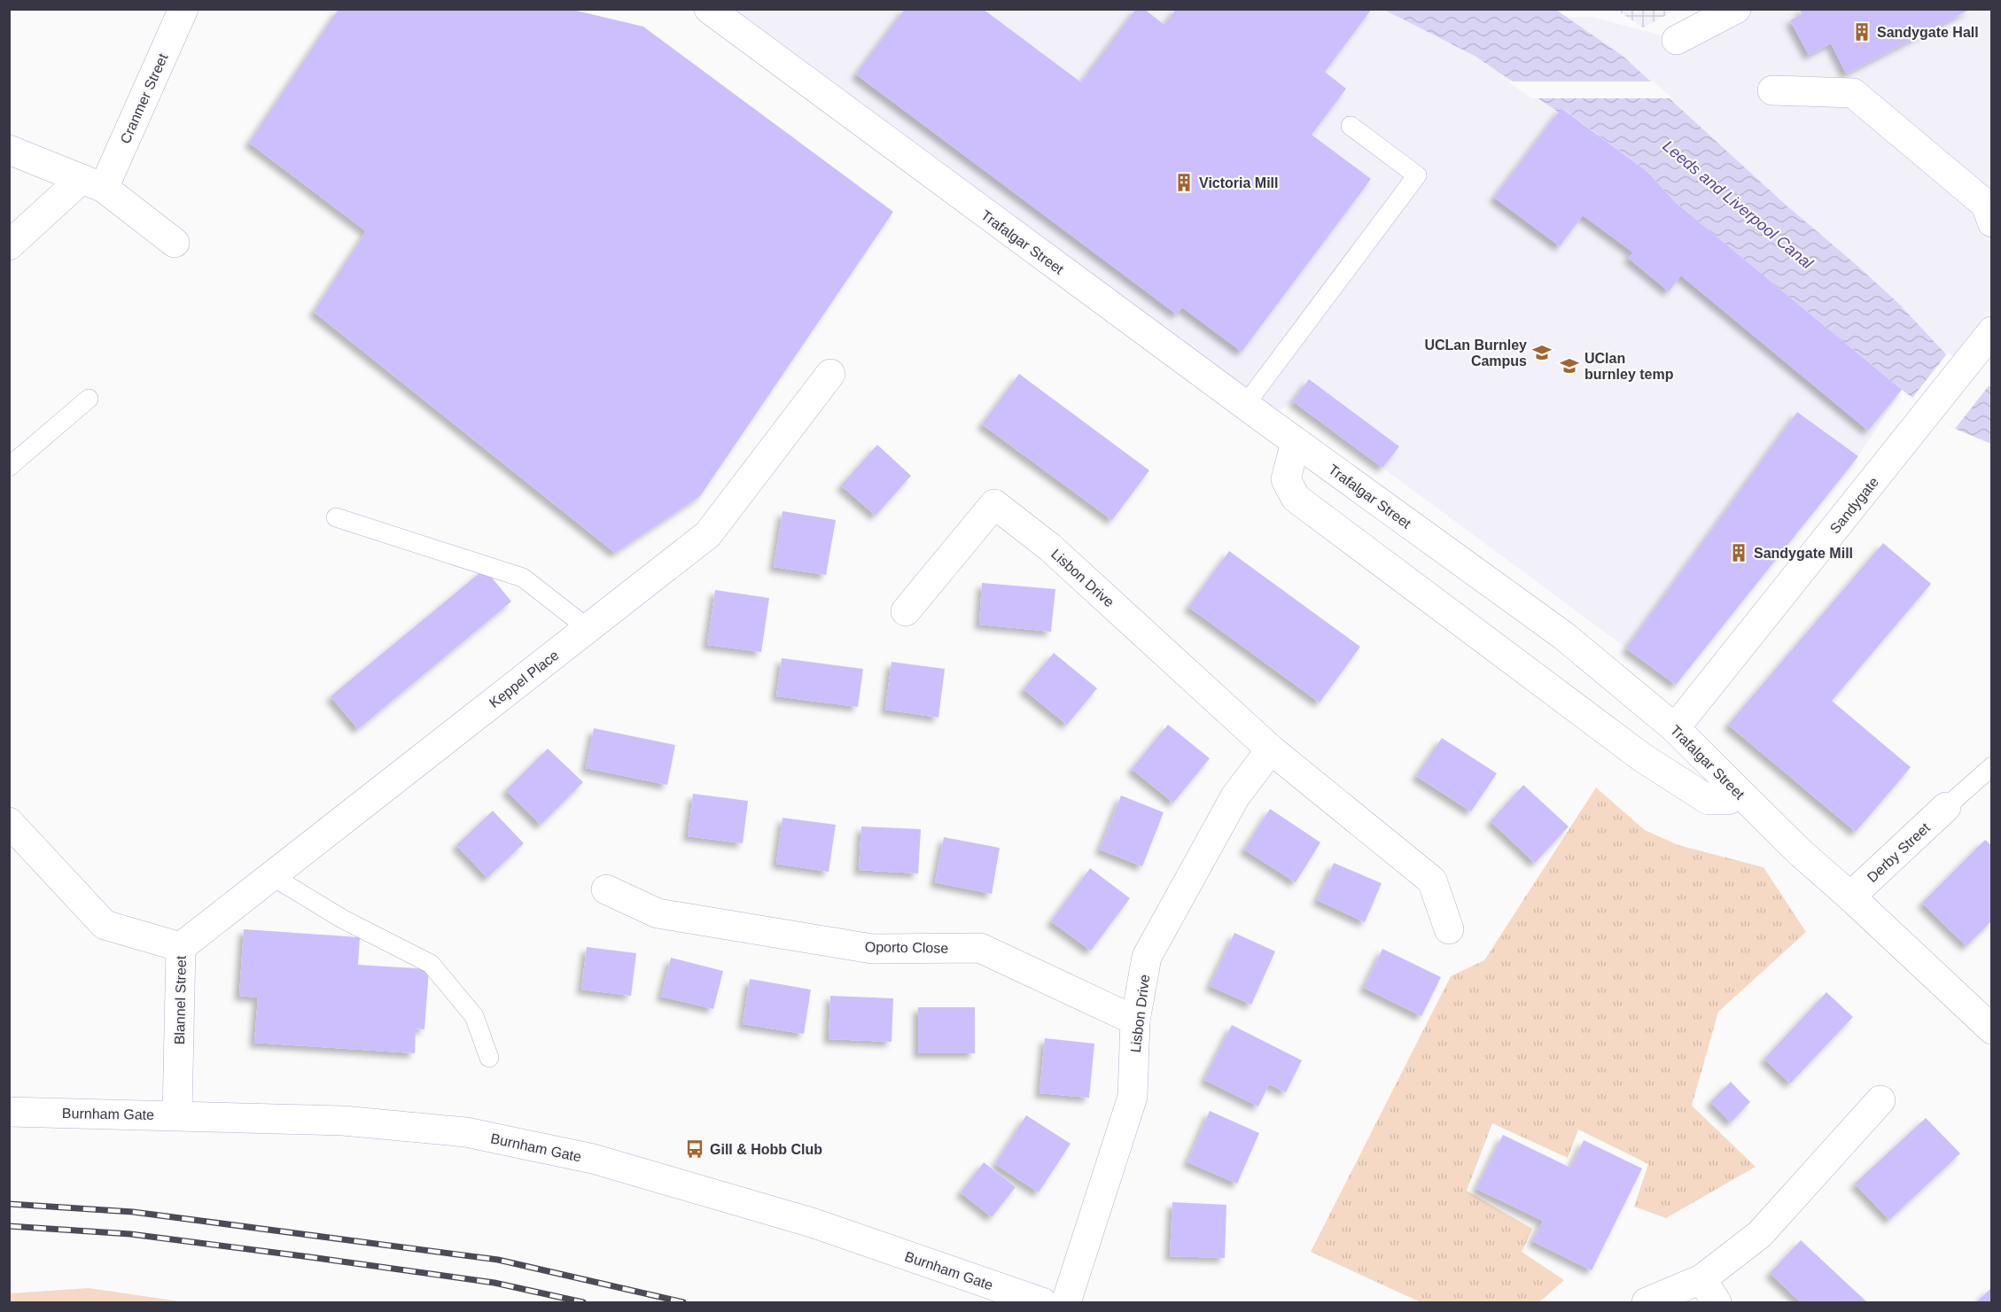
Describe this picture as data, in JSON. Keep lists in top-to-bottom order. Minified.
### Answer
{"streets":{"street":["Cranmer Street","Trafalgar Street","Sandygate","Lisbon Drive","Keppel Place","Derby Street","Oporto Close","Blannel Street","Burnham Gate"]},"crossings":[["Trafalgar Street","Sandygate"],["Trafalgar Street","Derby Street"],["Lisbon Drive","Oporto Close"],["Keppel Place","Blannel Street"],["Blannel Street","Burnham Gate"]],"water":["Leeds and Liverpool Canal"],"places":{"building":["Sandygate Hall","Victoria Mill","Sandygate Mill"],"school or university":["UCLan Burnley Campus","UClan burnley temp"],"bus stop":["Gill & Hobb Club"]}}
